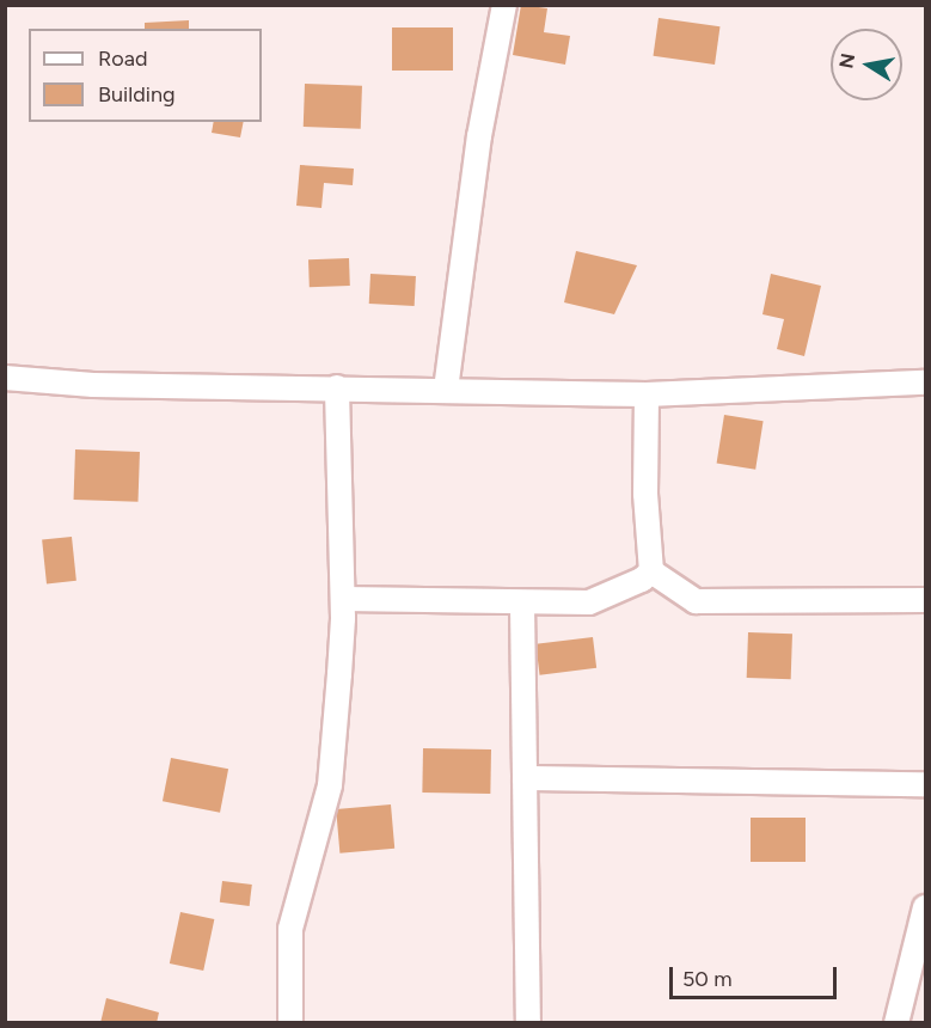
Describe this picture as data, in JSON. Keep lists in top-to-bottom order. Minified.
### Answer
{"legend":["Road","Building"],"scale_bar":"50 m","north":"left"}
